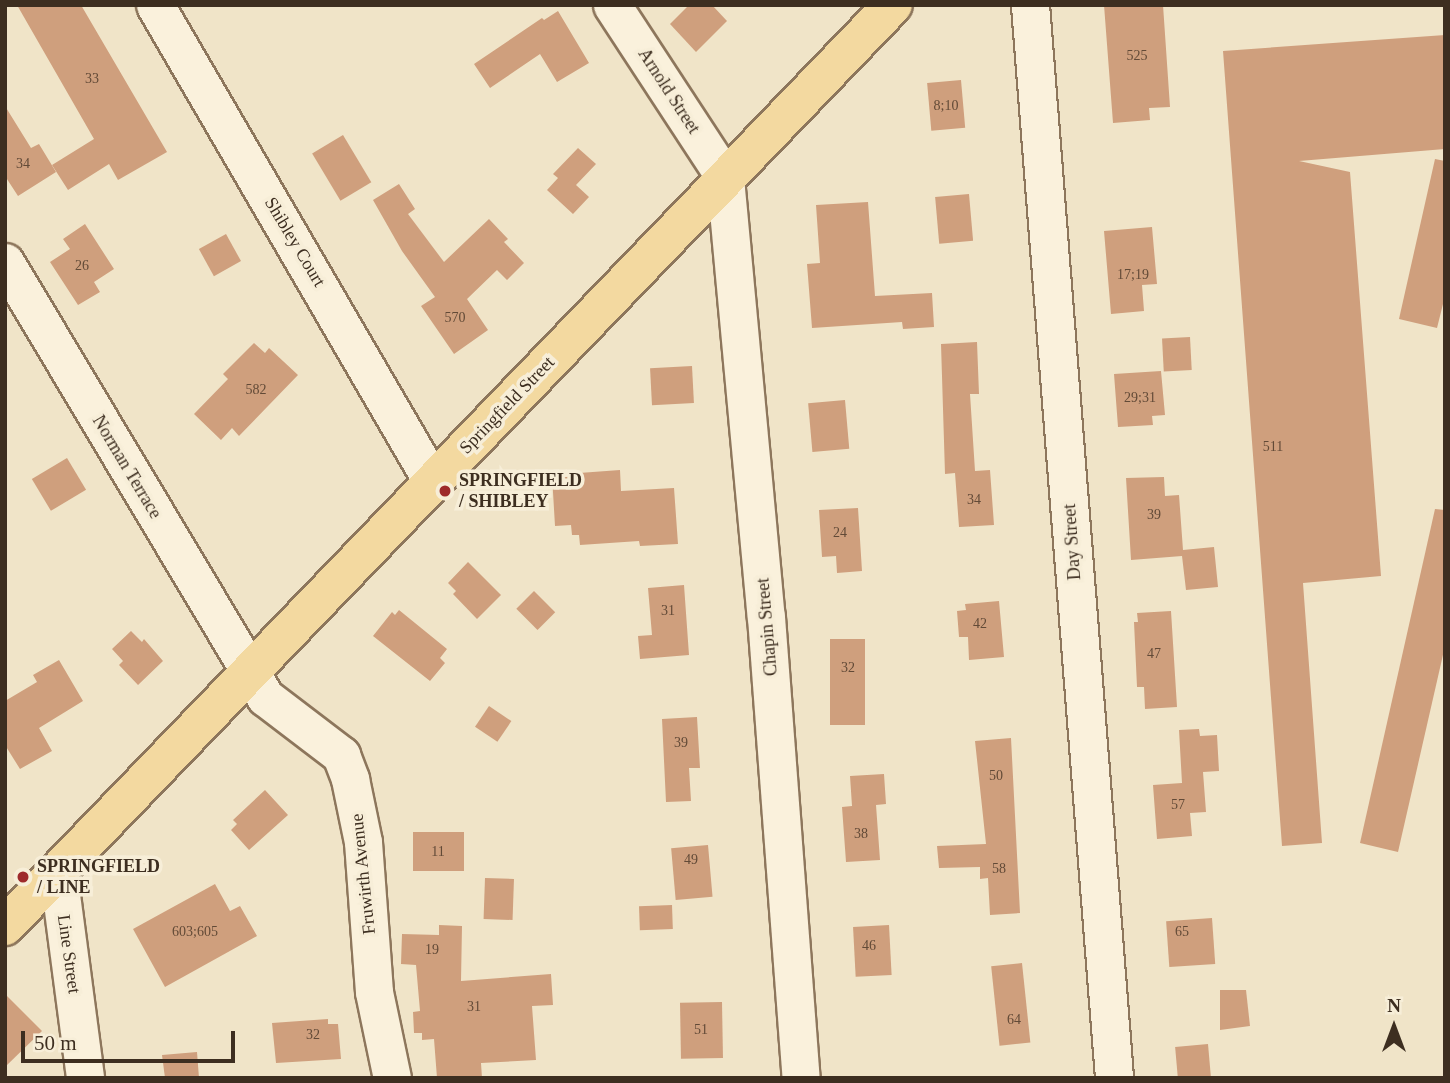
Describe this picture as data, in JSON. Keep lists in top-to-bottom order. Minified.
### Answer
{"streets":{"main road":["Springfield Street"],"street":["Arnold Street","Shibley Court","Norman Terrace","Day Street","Chapin Street","Fruwirth Avenue","Line Street"]},"crossings":[["Arnold Street","Springfield Street"],["Arnold Street","Chapin Street"],["Shibley Court","Springfield Street"],["Springfield Street","Norman Terrace"],["Springfield Street","Chapin Street"],["Springfield Street","Fruwirth Avenue"],["Springfield Street","Line Street"],["Norman Terrace","Fruwirth Avenue"]],"places":["SPRINGFIELD / SHIBLEY","SPRINGFIELD / LINE"],"house_numbers":["525","33","8;10","34","26","17;19","570","582","29;31","511","34","39","24","31","42","47","32","39","50","57","38","11","49","58","603;605","65","46","19","31","64","51","32"],"scale_bar":"50 m","north":"top"}
